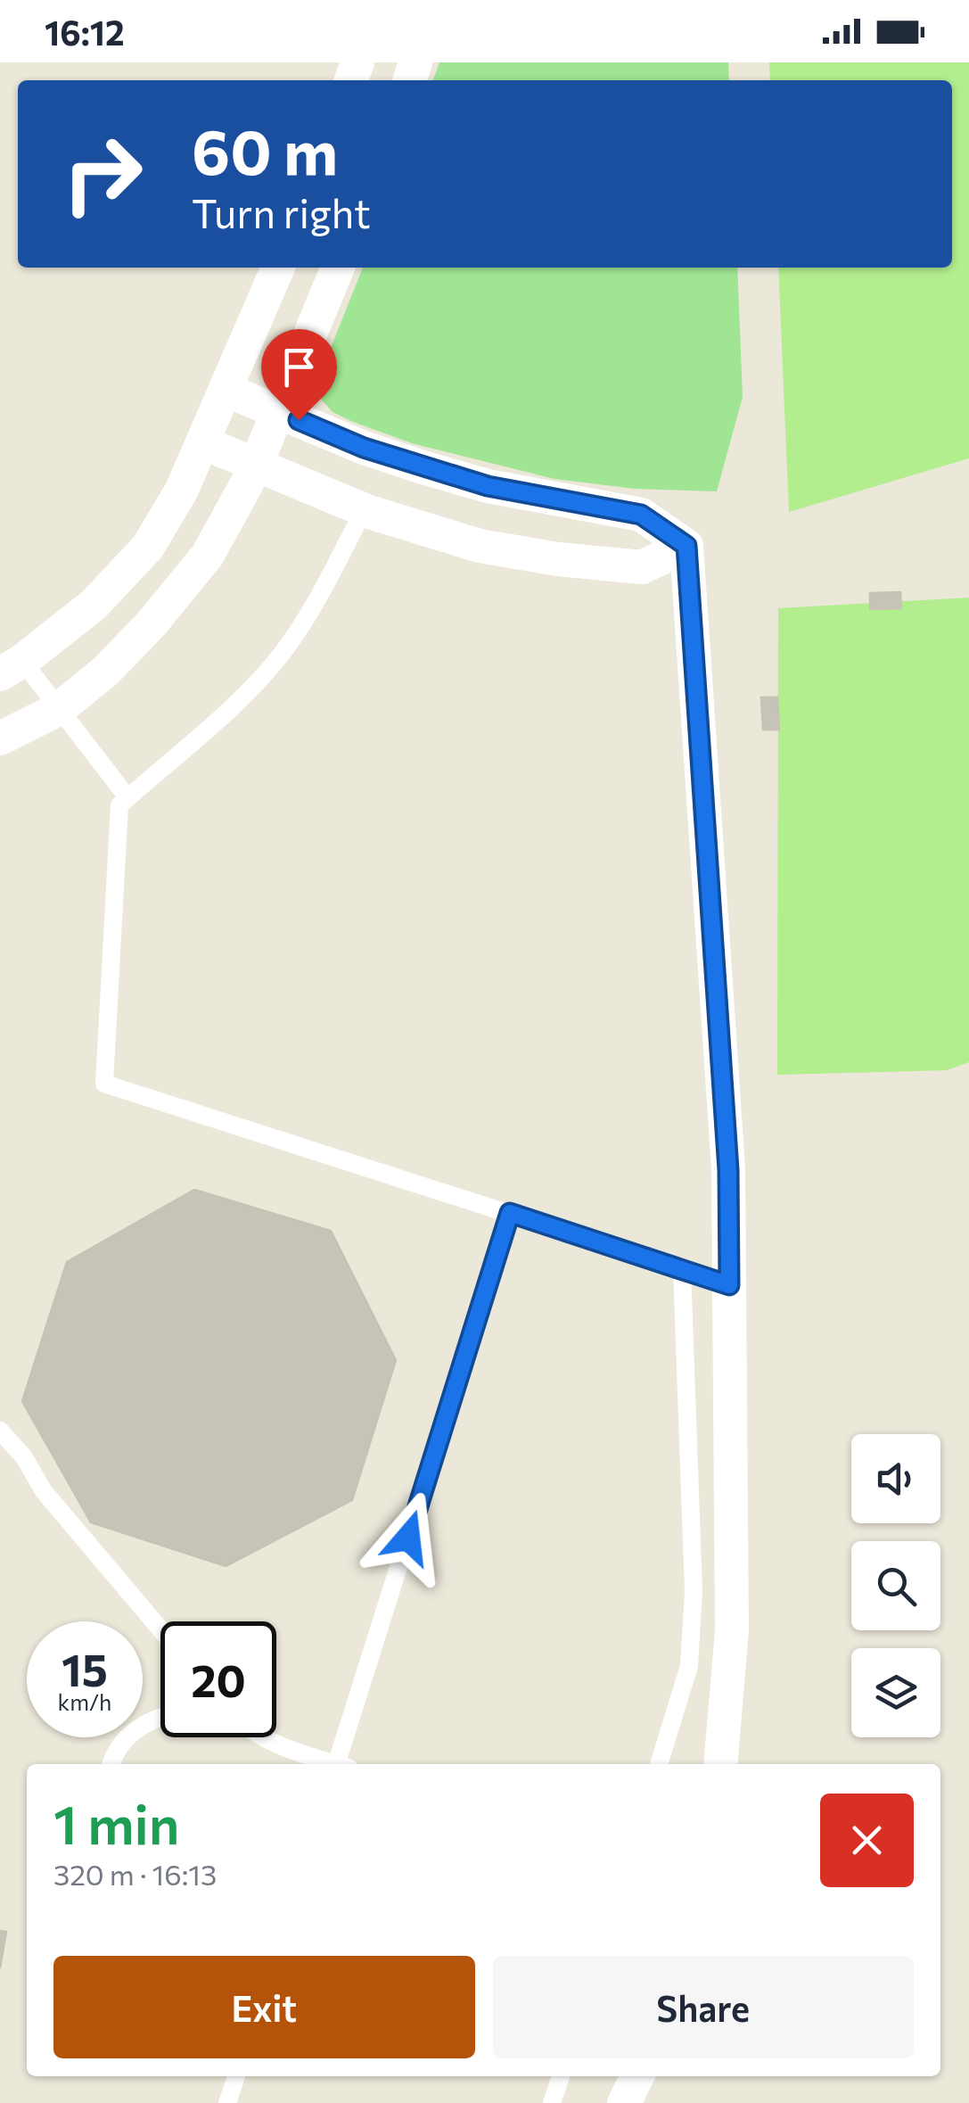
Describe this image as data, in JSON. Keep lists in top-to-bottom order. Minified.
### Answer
{"page":{"status":"16:12","turn":["60 m","Turn right"],"speed":"15 km/h","limit":"20","heading":["1 min","320 m · 16:13"],"buttons":["Exit","Share"]}}
